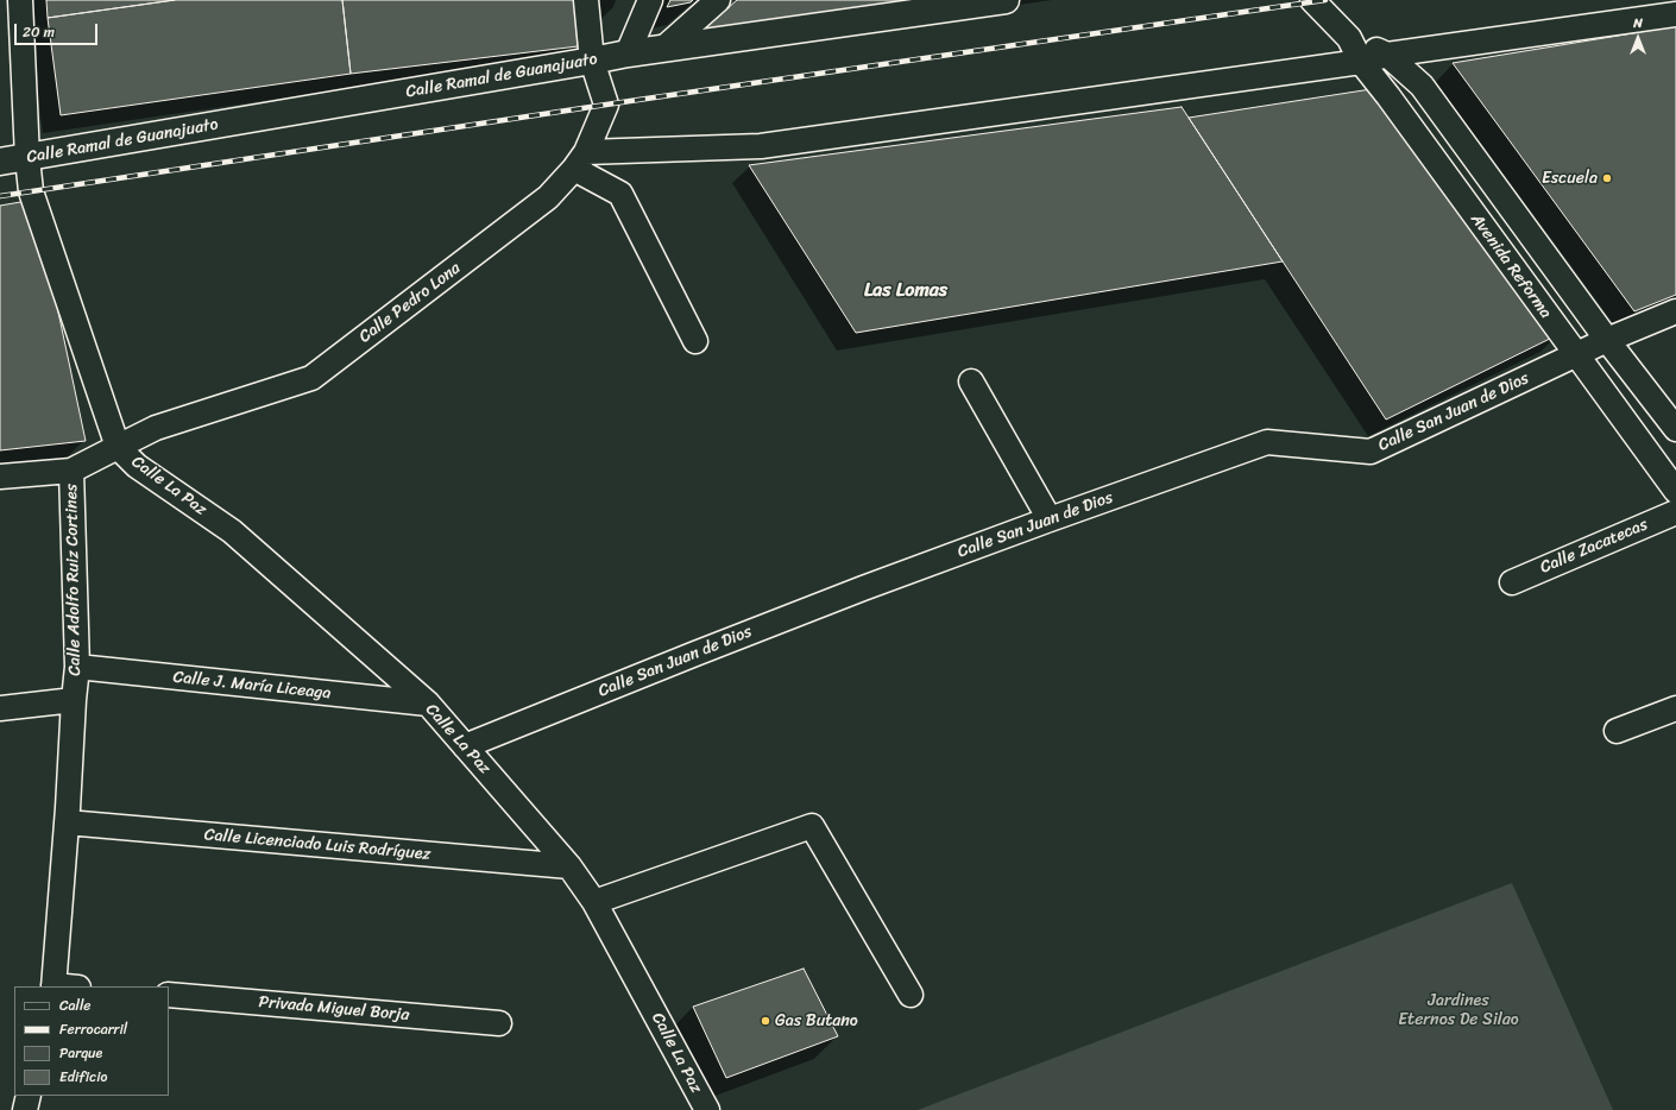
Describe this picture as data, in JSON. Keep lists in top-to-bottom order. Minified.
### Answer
{"streets":{"street":["Calle Ramal de Guanajuato","Avenida Reforma","Calle Pedro Lona","Calle San Juan de Dios","Calle La Paz","Calle Zacatecas","Calle Adolfo Ruiz Cortines","Calle J. María Liceaga","Calle Licenciado Luis Rodríguez","Privada Miguel Borja"]},"crossings":[["Calle Ramal de Guanajuato","Calle Pedro Lona"],["Avenida Reforma","Calle San Juan de Dios"],["Calle Pedro Lona","Calle La Paz"],["Calle Pedro Lona","Calle Adolfo Ruiz Cortines"],["Calle San Juan de Dios","Calle La Paz"],["Calle La Paz","Calle Adolfo Ruiz Cortines"],["Calle La Paz","Calle J. María Liceaga"],["Calle La Paz","Calle Licenciado Luis Rodríguez"],["Calle Adolfo Ruiz Cortines","Calle J. María Liceaga"],["Calle Adolfo Ruiz Cortines","Calle Licenciado Luis Rodríguez"]],"districts":["Las Lomas"],"parks":["Jardines Eternos De Silao"],"places":["Escuela","Gas Butano"],"legend":["Calle","Ferrocarril","Parque","Edificio"],"scale_bar":"20 m","north":"top"}
